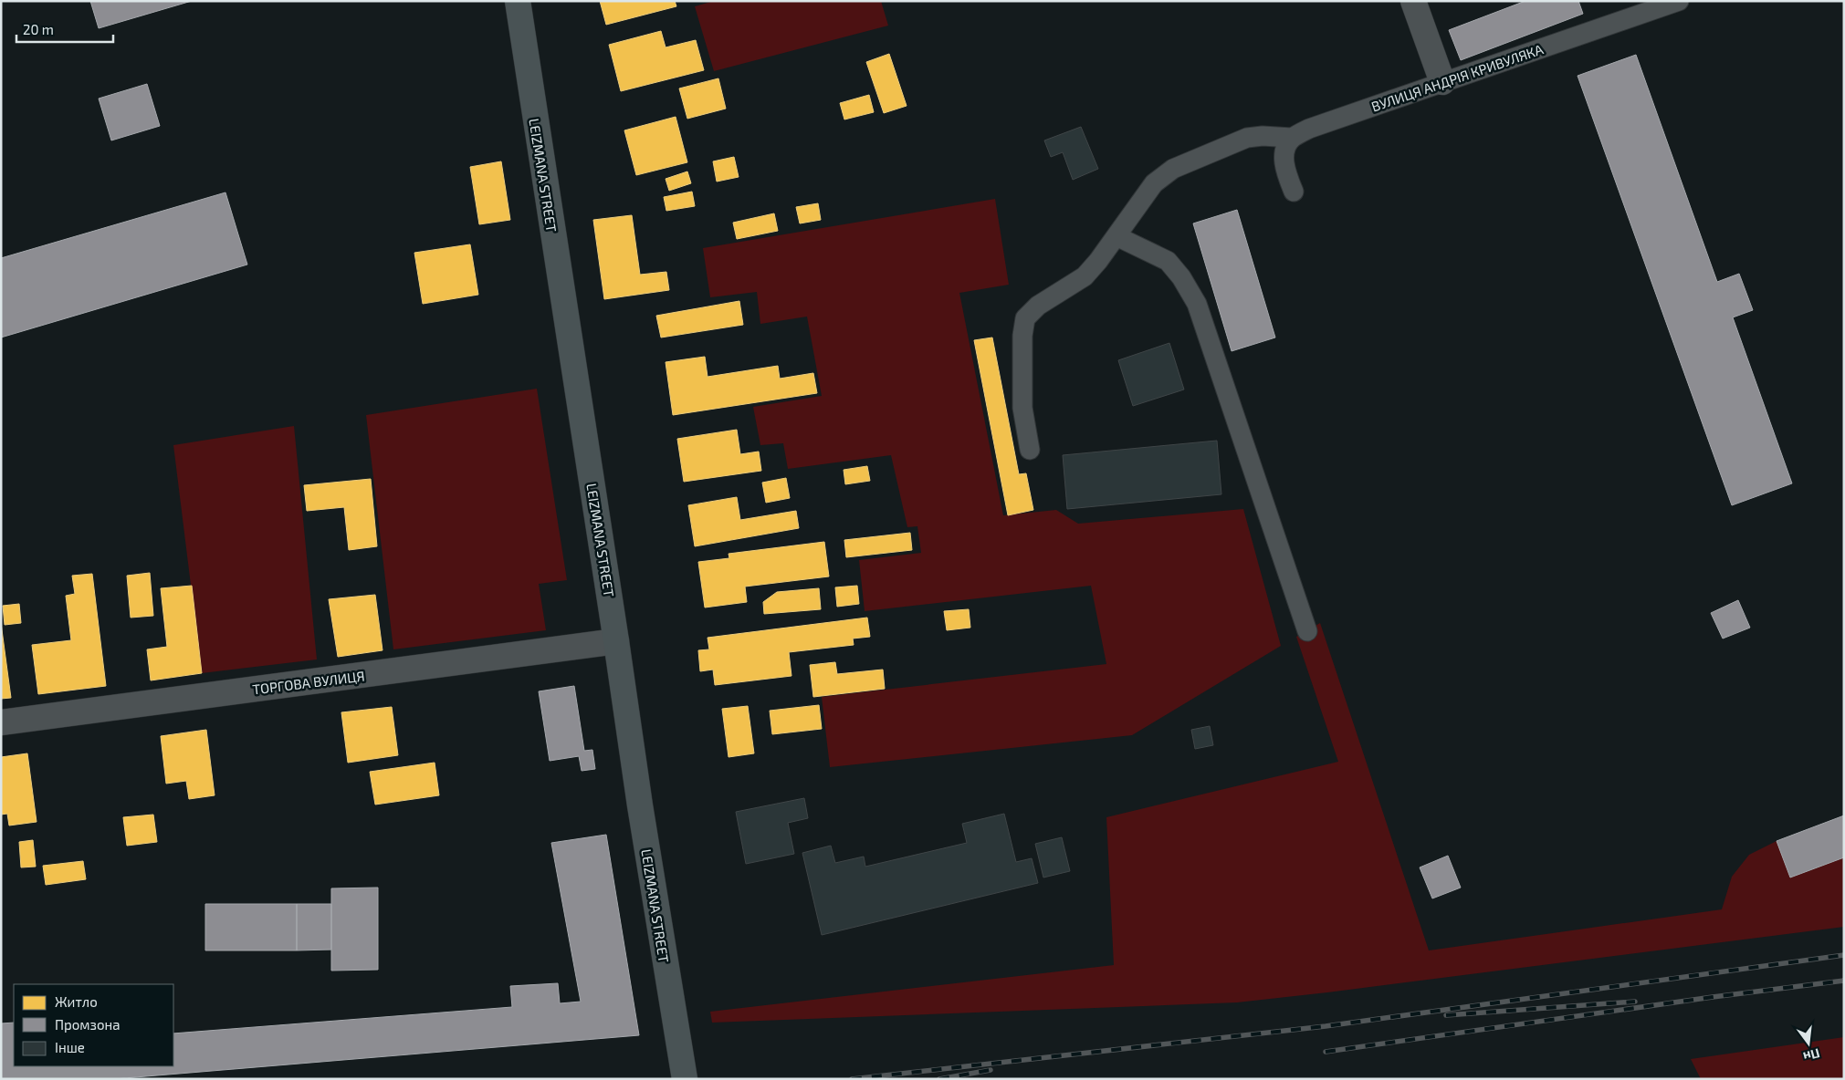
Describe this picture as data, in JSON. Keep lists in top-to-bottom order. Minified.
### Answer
{"streets":{"street":["LEIZMANA STREET","ТОРГОВА ВУЛИЦЯ"],"lane":["ВУЛИЦЯ АНДРІЯ КРИВУЛЯКА"]},"crossings":[["LEIZMANA STREET","ТОРГОВА ВУЛИЦЯ"]],"legend":["Житло","Промзона","Інше"],"scale_bar":"20 m","north":"bottom"}
